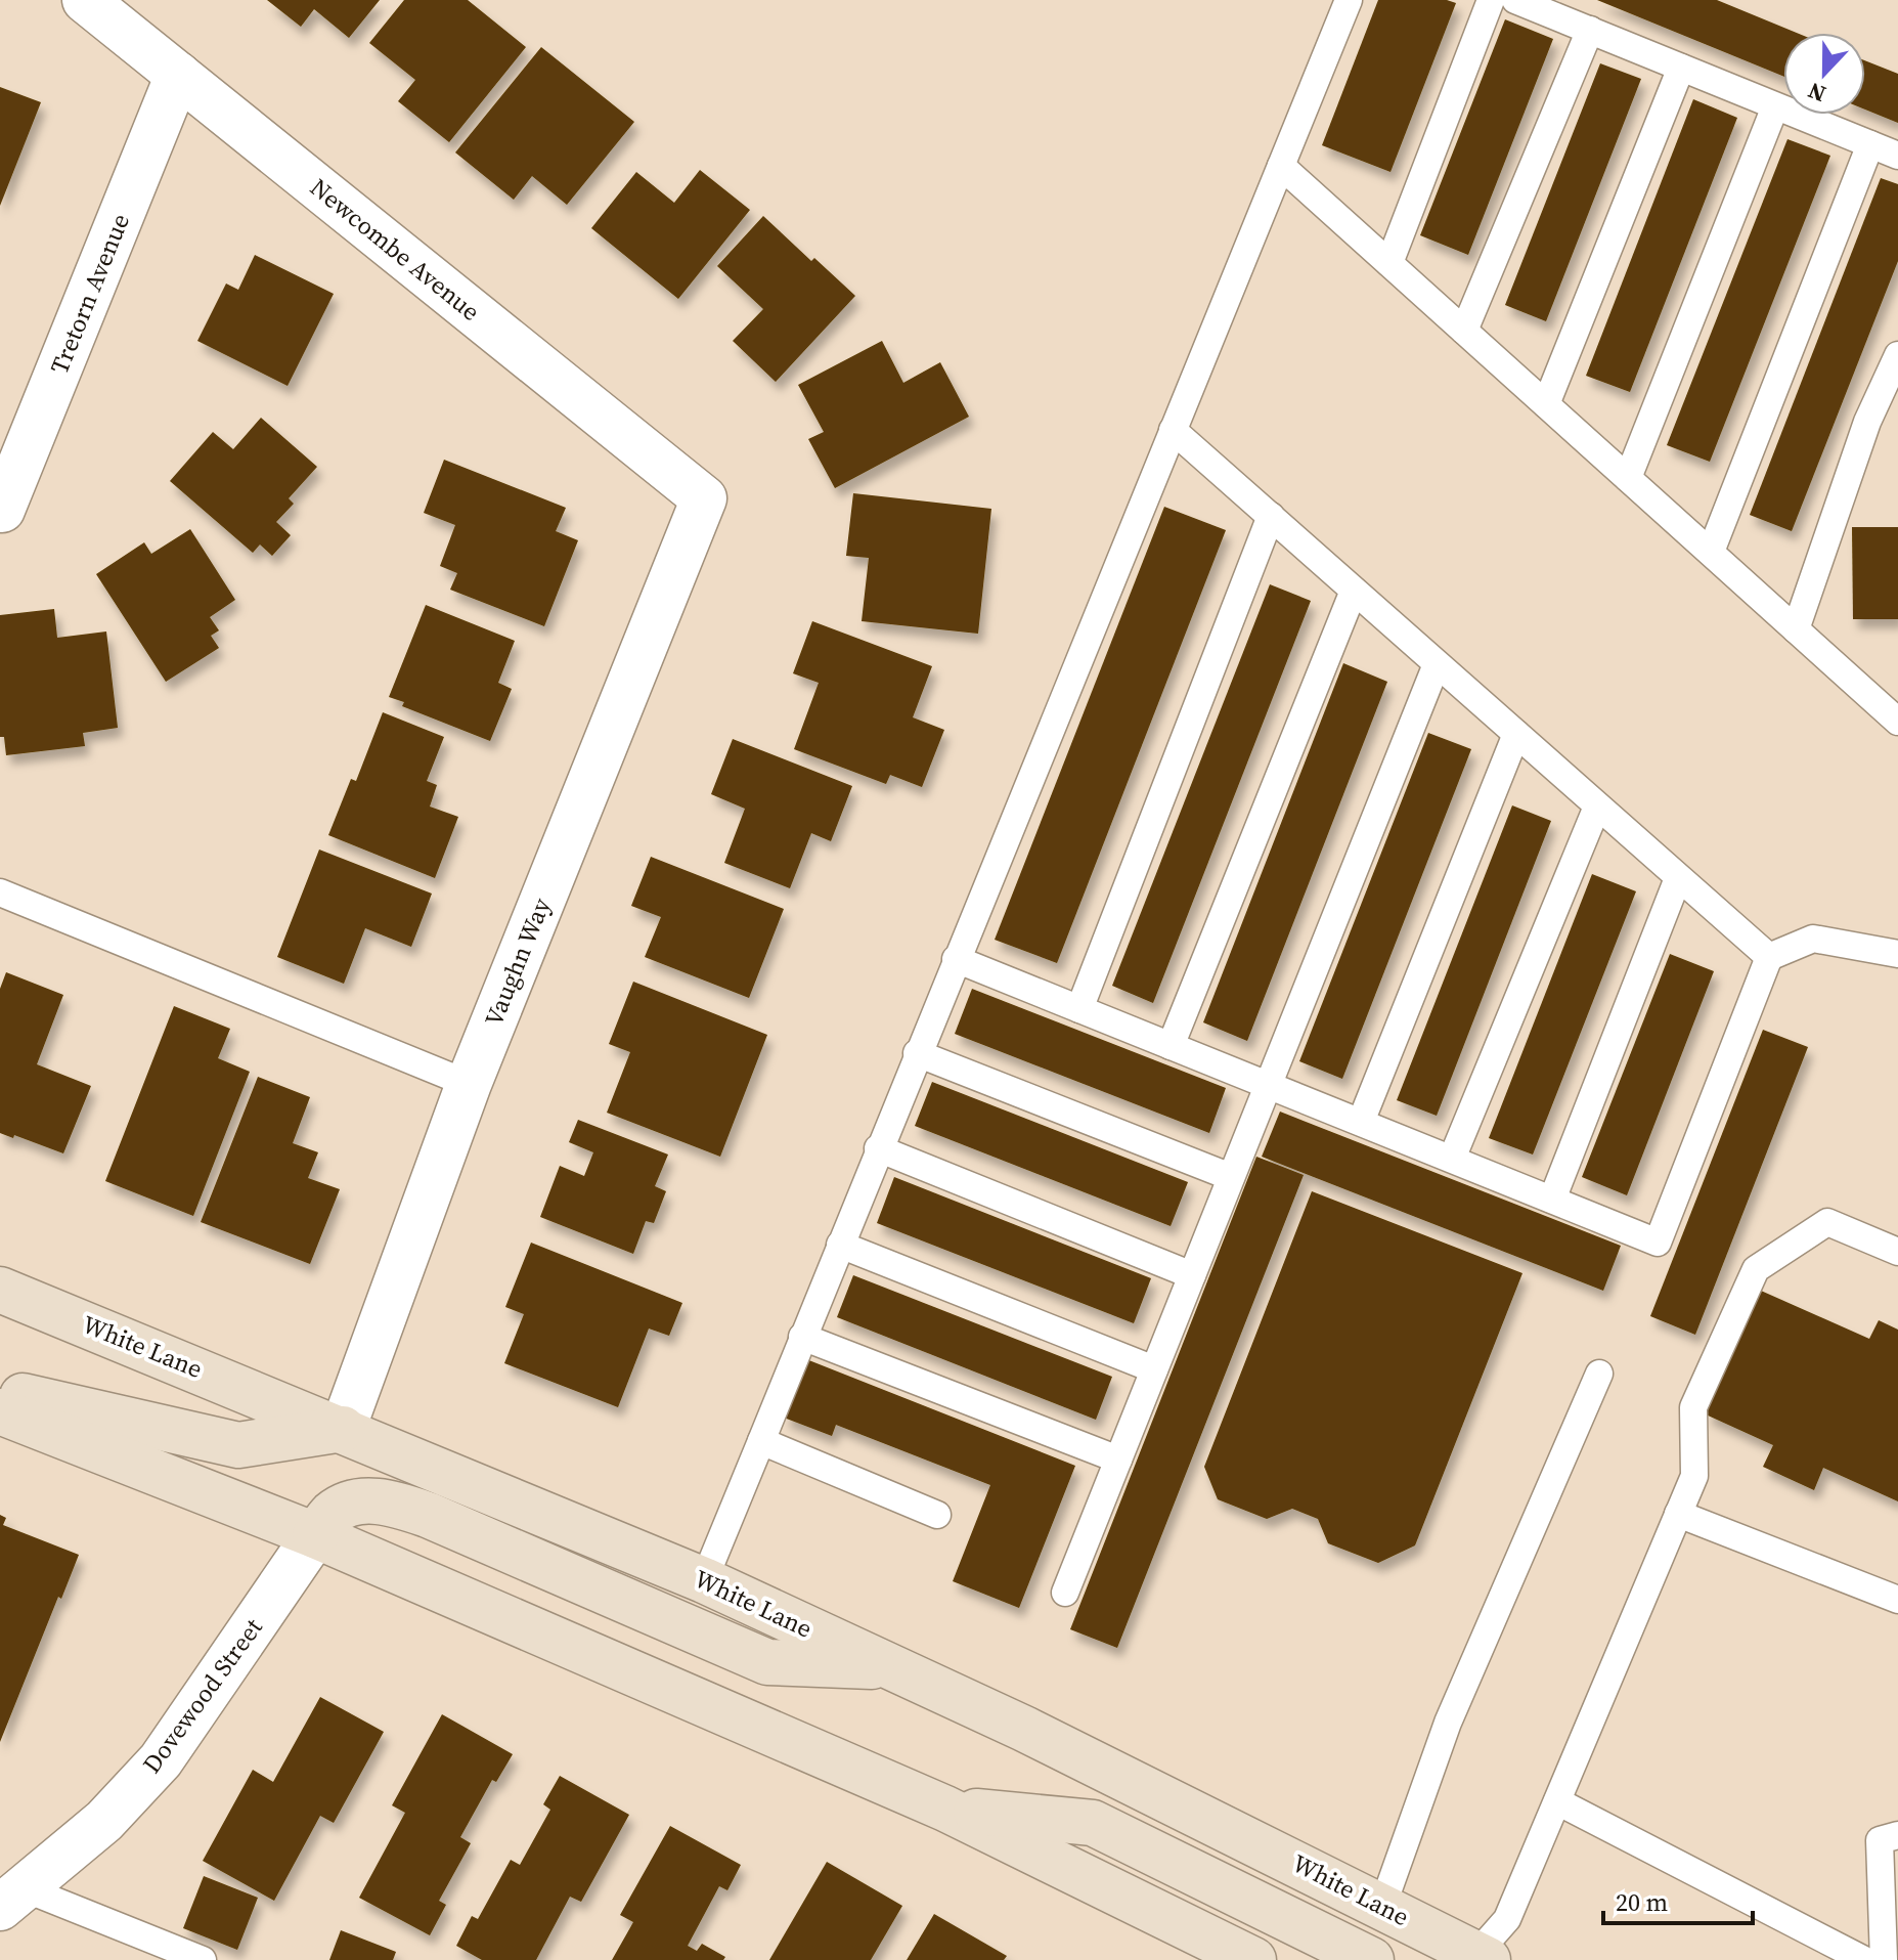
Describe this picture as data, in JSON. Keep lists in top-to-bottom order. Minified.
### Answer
{"streets":{"main road":["White Lane"],"street":["Newcombe Avenue","Tretorn Avenue","Vaughn Way","Dovewood Street"]},"crossings":[["Newcombe Avenue","Tretorn Avenue"],["Newcombe Avenue","Vaughn Way"],["Vaughn Way","White Lane"]],"scale_bar":"20 m","north":"bottom"}
